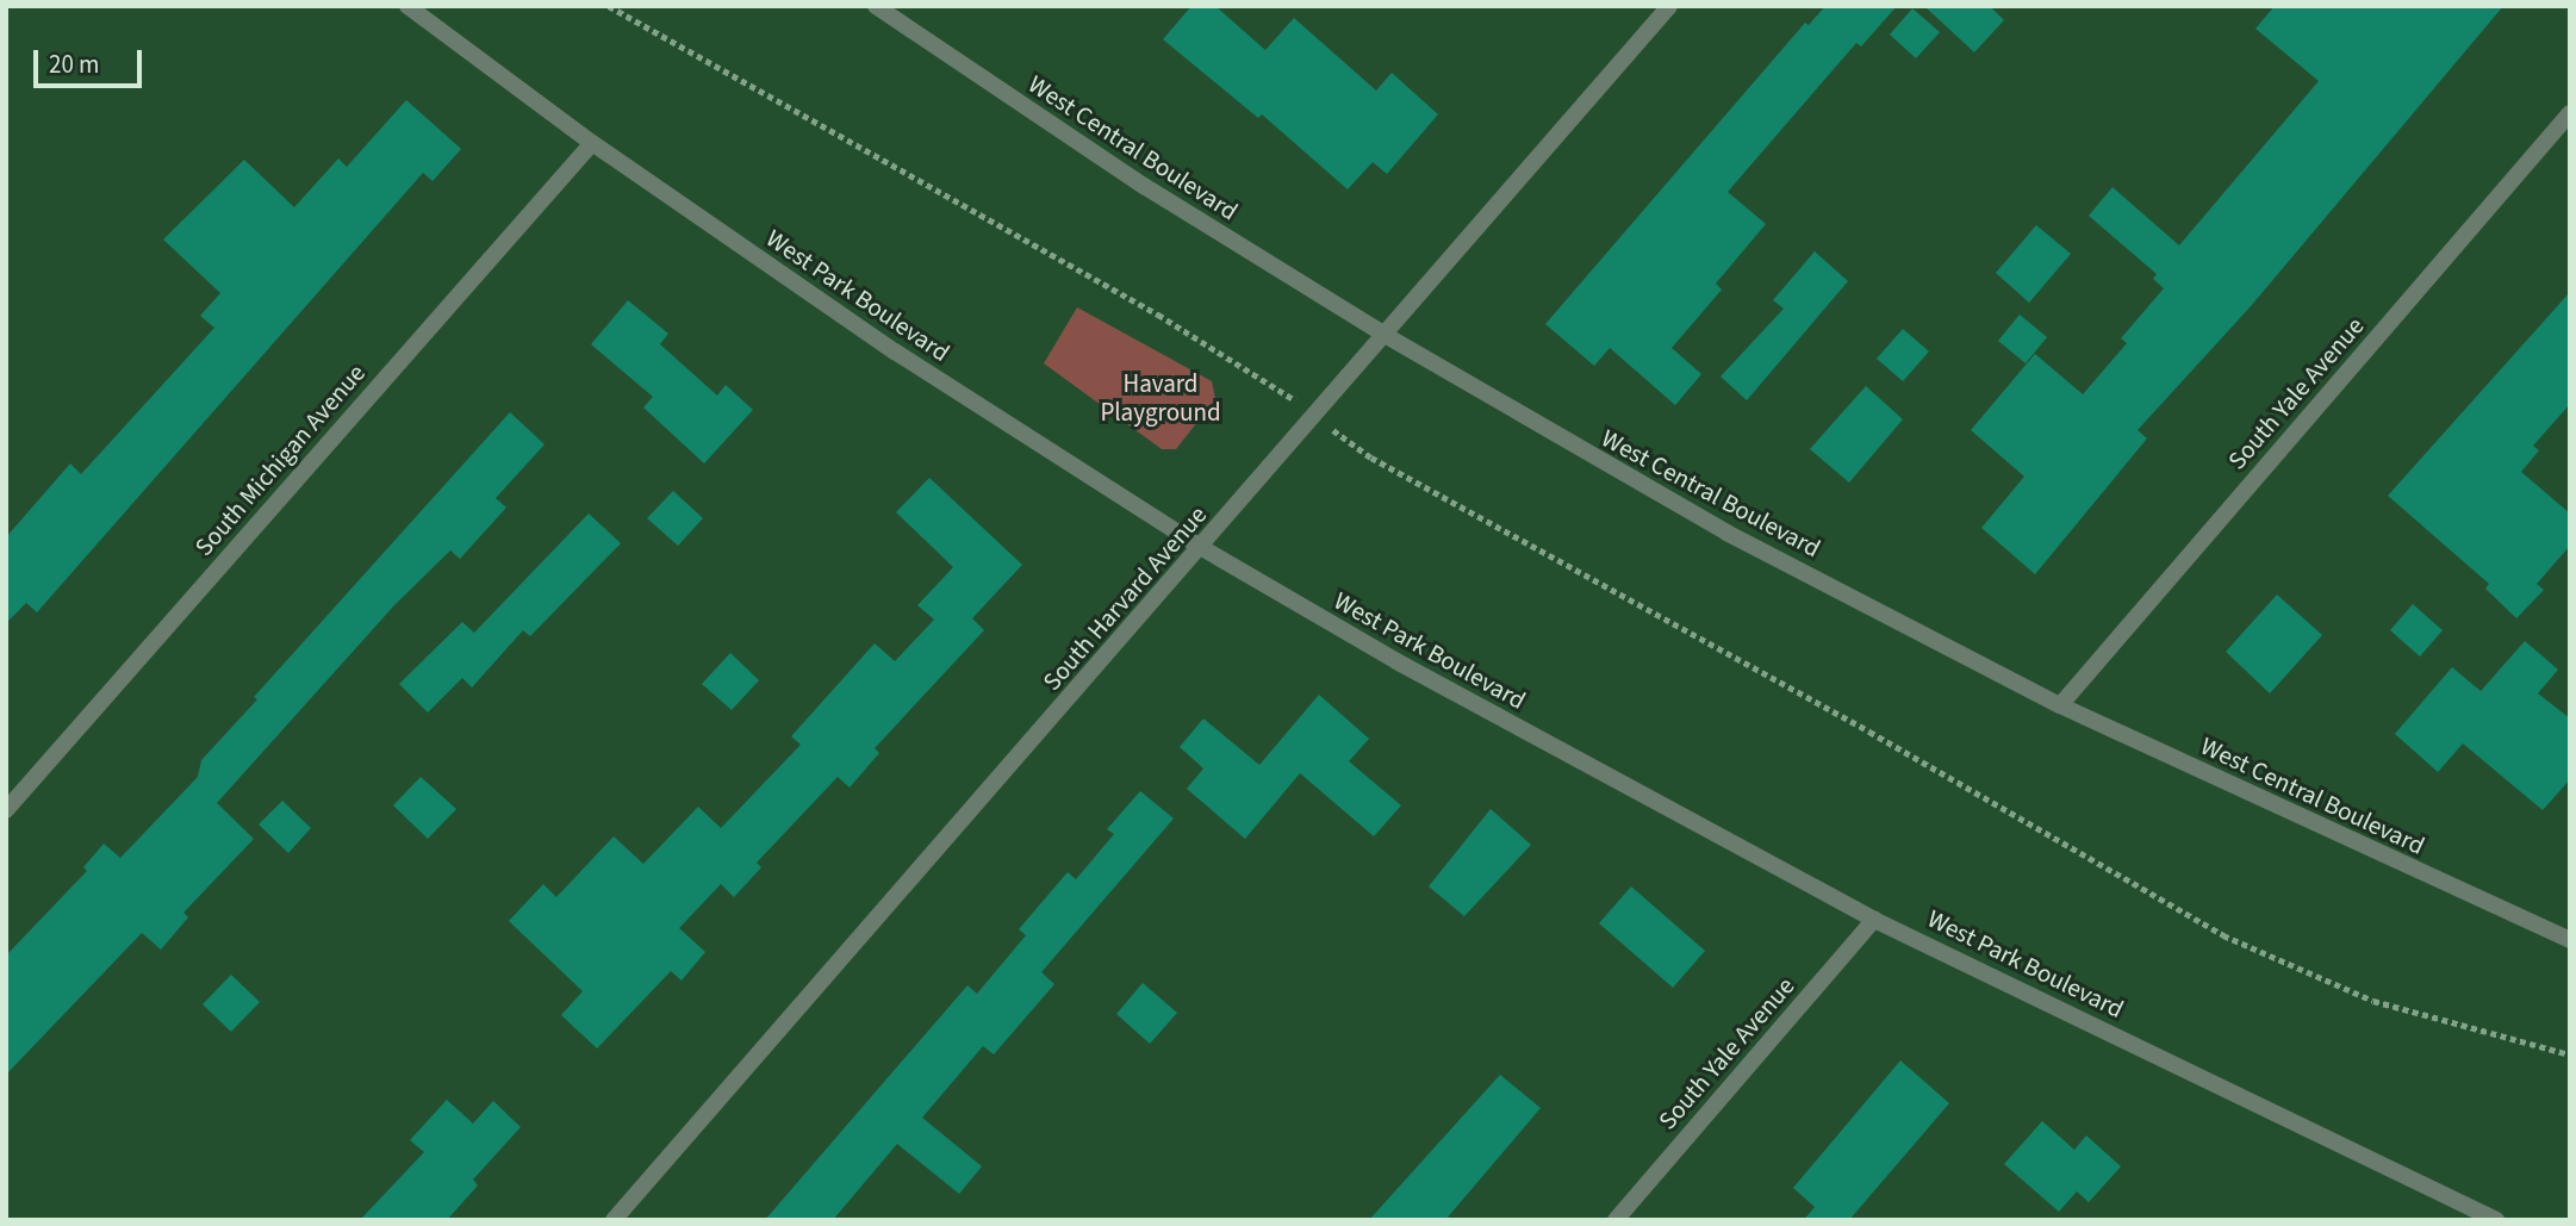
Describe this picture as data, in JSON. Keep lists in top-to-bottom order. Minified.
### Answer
{"streets":{"street":["West Central Boulevard","West Park Boulevard","South Yale Avenue","South Michigan Avenue","South Harvard Avenue"]},"crossings":[["West Central Boulevard","South Yale Avenue"],["West Central Boulevard","South Harvard Avenue"],["West Park Boulevard","South Yale Avenue"],["West Park Boulevard","South Michigan Avenue"],["West Park Boulevard","South Harvard Avenue"]],"parks":["Havard Playground"],"scale_bar":"20 m"}
